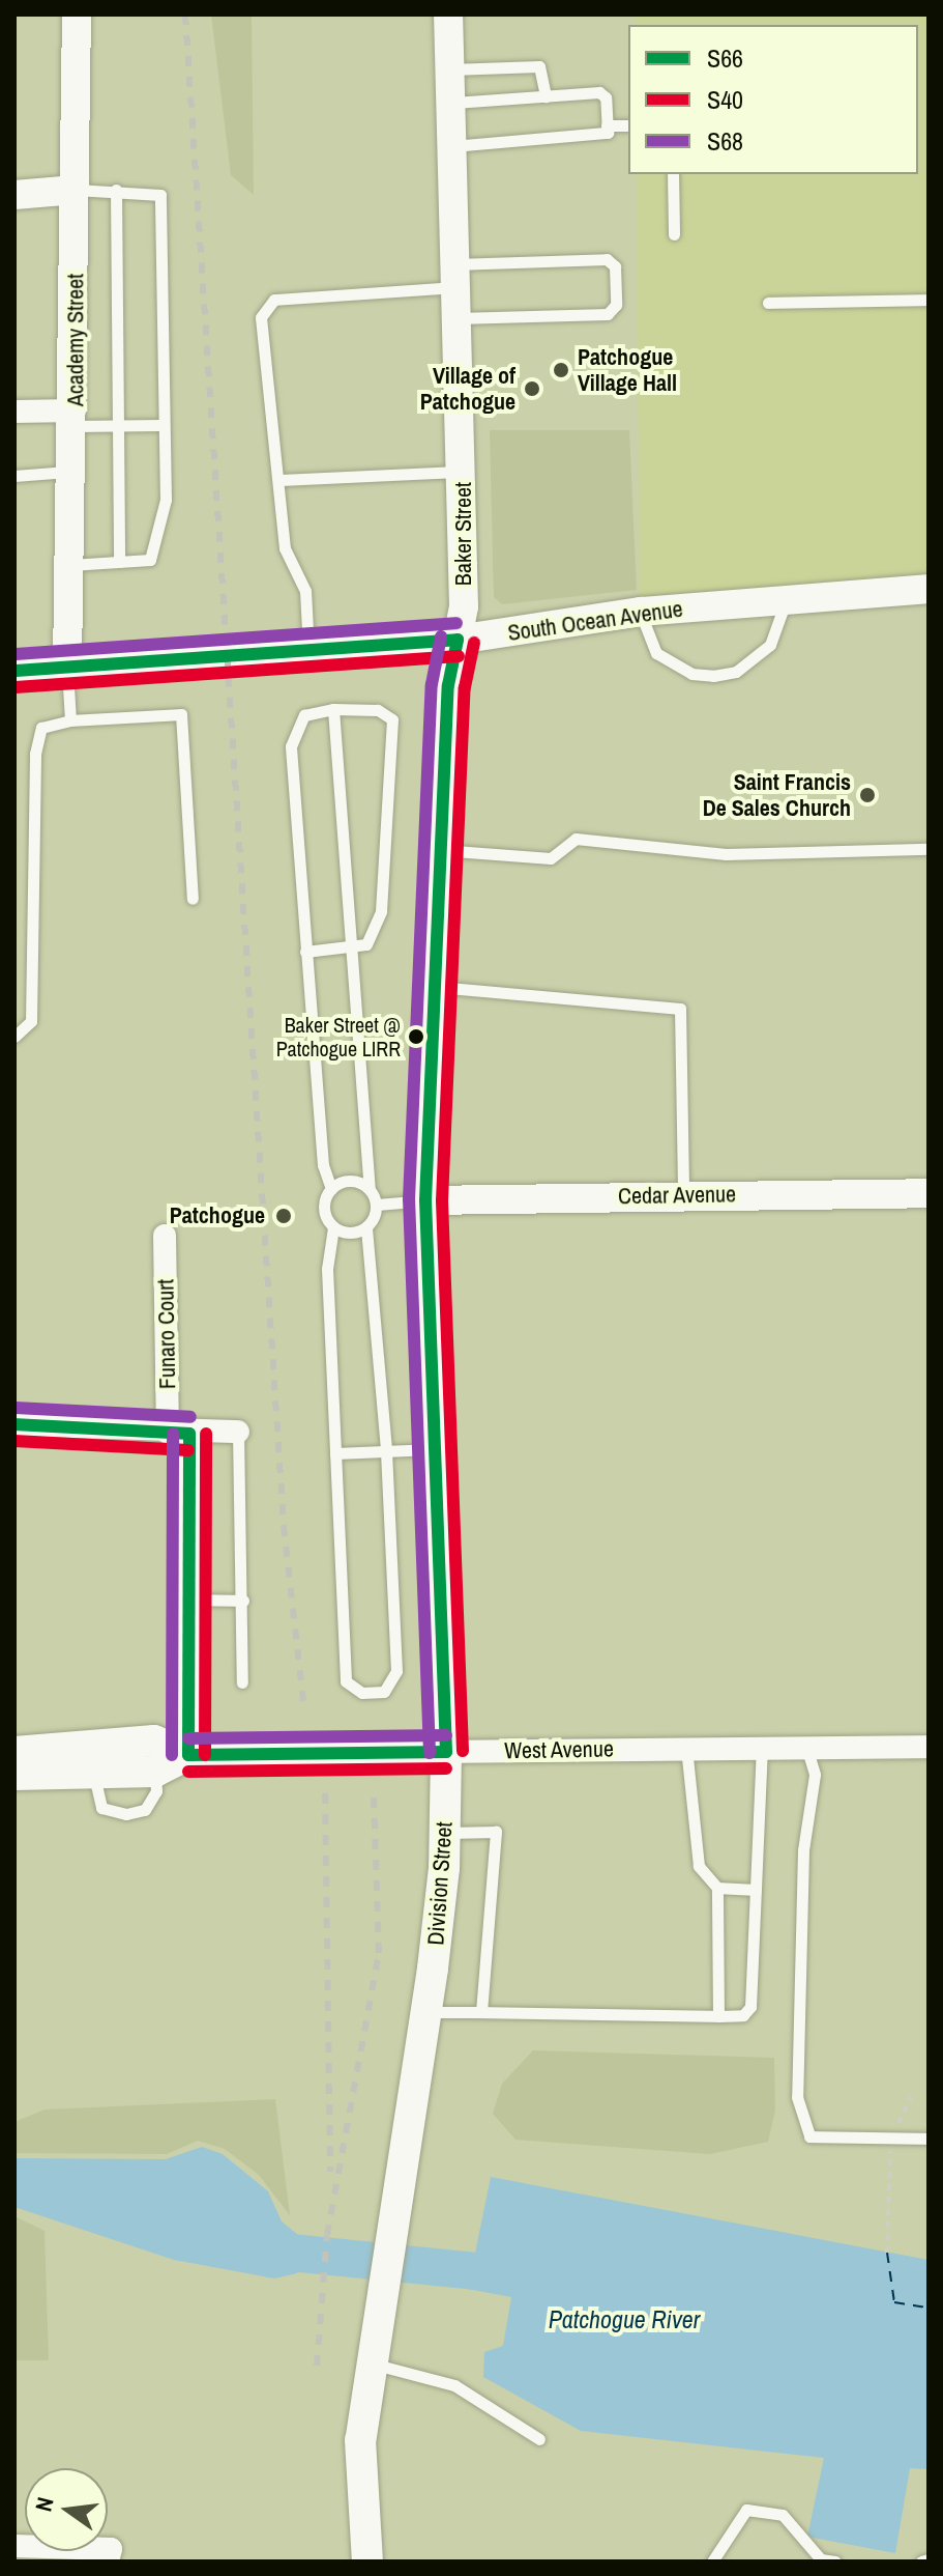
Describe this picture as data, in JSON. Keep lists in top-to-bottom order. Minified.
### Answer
{"streets":{"main road":["West Avenue","Division Street"],"street":["Academy Street","Baker Street","South Ocean Avenue","Cedar Avenue","Funaro Court"]},"crossings":[["Academy Street","South Ocean Avenue"],["Baker Street","South Ocean Avenue"],["Baker Street","Cedar Avenue"],["Baker Street","Division Street"],["Cedar Avenue","Division Street"],["Funaro Court","West Avenue"],["West Avenue","Division Street"]],"water":["Patchogue River"],"places":["Patchogue Village Hall","Village of Patchogue","Saint Francis De Sales Church","Baker Street @ Patchogue LIRR","Patchogue"],"lines":["transit line S68","transit line S66","transit line S40"],"legend":["S66","S40","S68"],"north":"left"}
